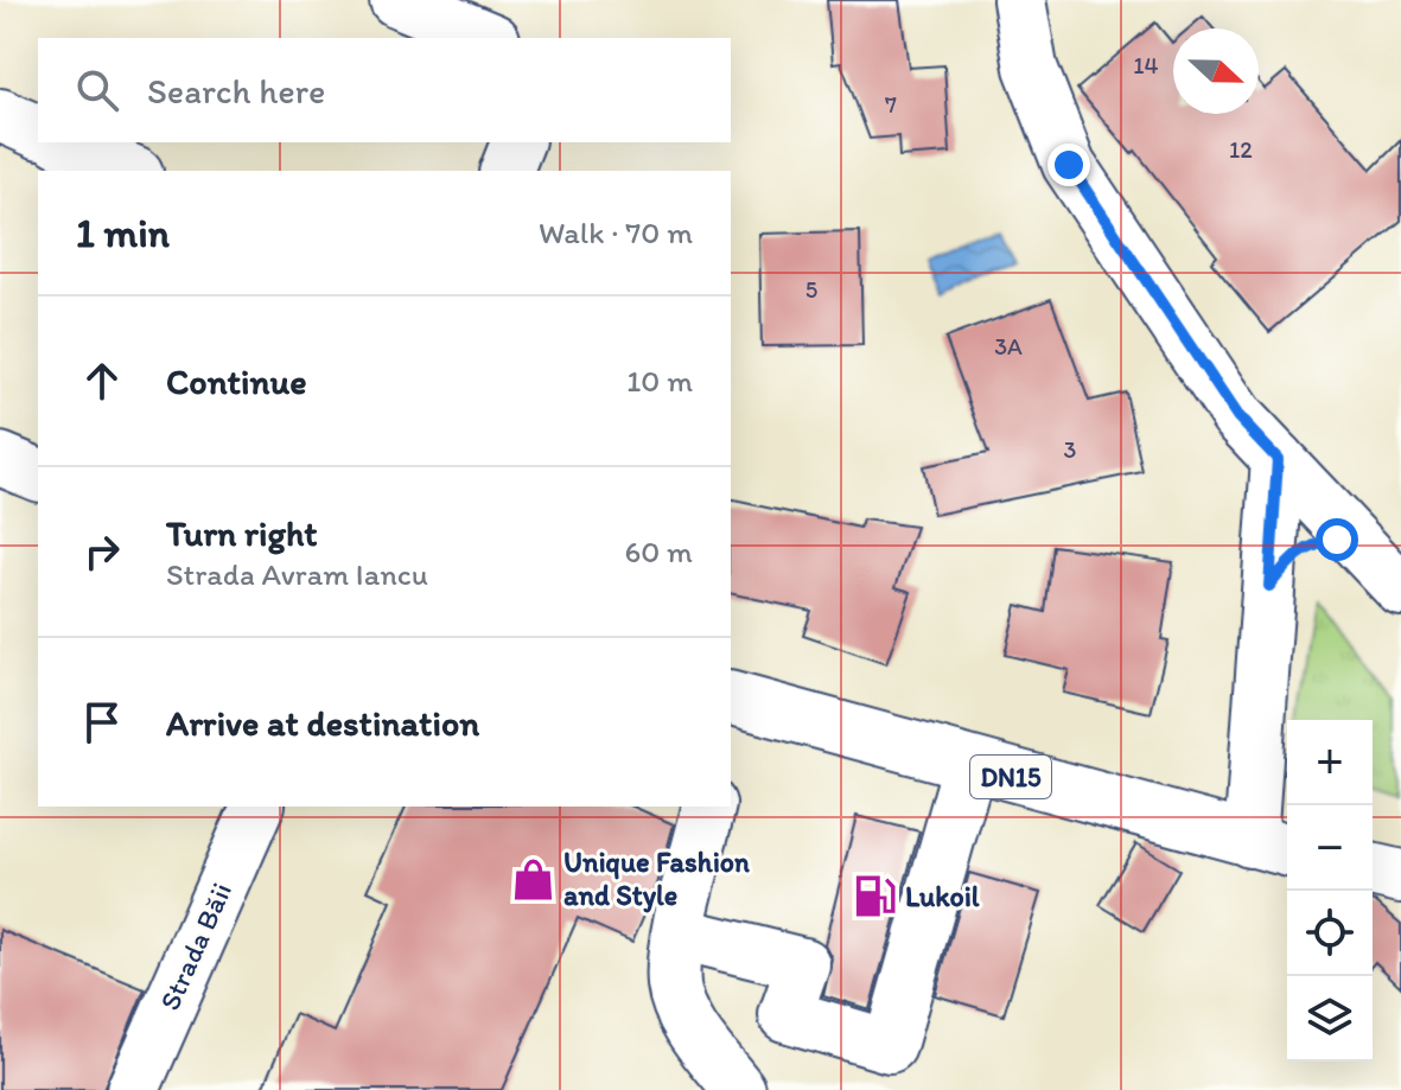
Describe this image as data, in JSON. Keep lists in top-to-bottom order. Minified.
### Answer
{"streets":{"street":["DN15","Strada Băii"]},"places":{"shop":["Unique Fashion and Style"],"fuel station":["Lukoil"]},"house_numbers":["14","7","12","5","3A","3"],"north":"right","page":{"search":"Search here","heading":["1 min","Walk · 70 m"],"list":[["Continue","10 m"],["Turn right","Strada Avram Iancu","60 m"],"Arrive at destination"],"map_buttons":["+","−"]}}
